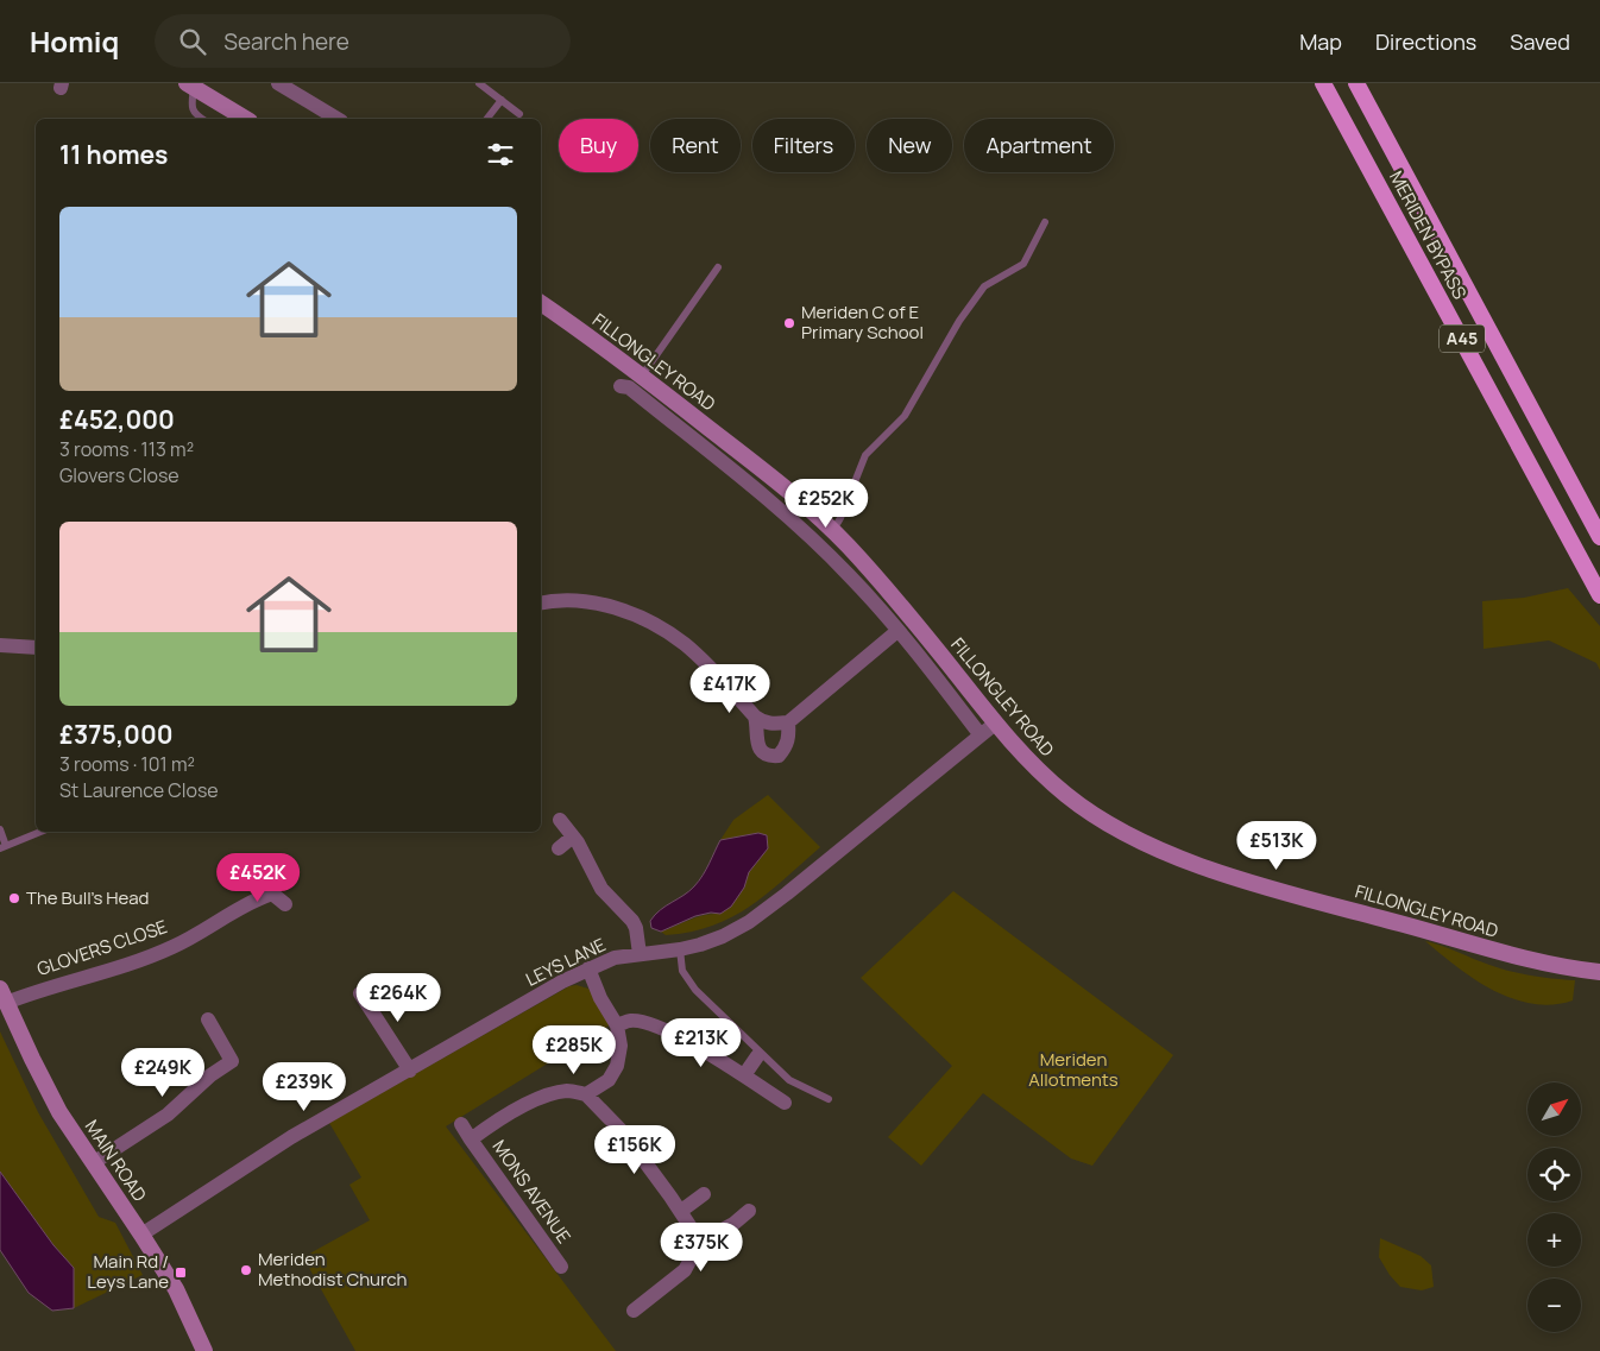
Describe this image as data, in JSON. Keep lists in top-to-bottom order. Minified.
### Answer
{"streets":{"highway":["MERIDEN BYPASS","A45"],"main road":["FILLONGLEY ROAD","MAIN ROAD"],"street":["GLOVERS CLOSE","LEYS LANE","MONS AVENUE"]},"crossings":[["FILLONGLEY ROAD","LEYS LANE"],["GLOVERS CLOSE","MAIN ROAD"],["LEYS LANE","MAIN ROAD"]],"parks":["Meriden Allotments"],"places":{"other":["Meriden C of E Primary School","The Bull's Head","Meriden Methodist Church"],"transit":["Main Rd / Leys Lane"]},"north":"top right","page":{"header":"Homiq","search":"Search here","nav":["Map","Directions","Saved"],"chip":["Buy","Rent","Filters","New","Apartment"],"heading":"11 homes","list":[{"name":"£452,000","note":"3 rooms · 113 m² · Glovers Close"},{"name":"£375,000","note":"3 rooms · 101 m² · St Laurence Close"}],"price":["£252K","£417K","£513K","£452K","£264K","£213K","£285K","£249K","£239K","£156K","£375K"],"map_buttons":["+","−"]}}
